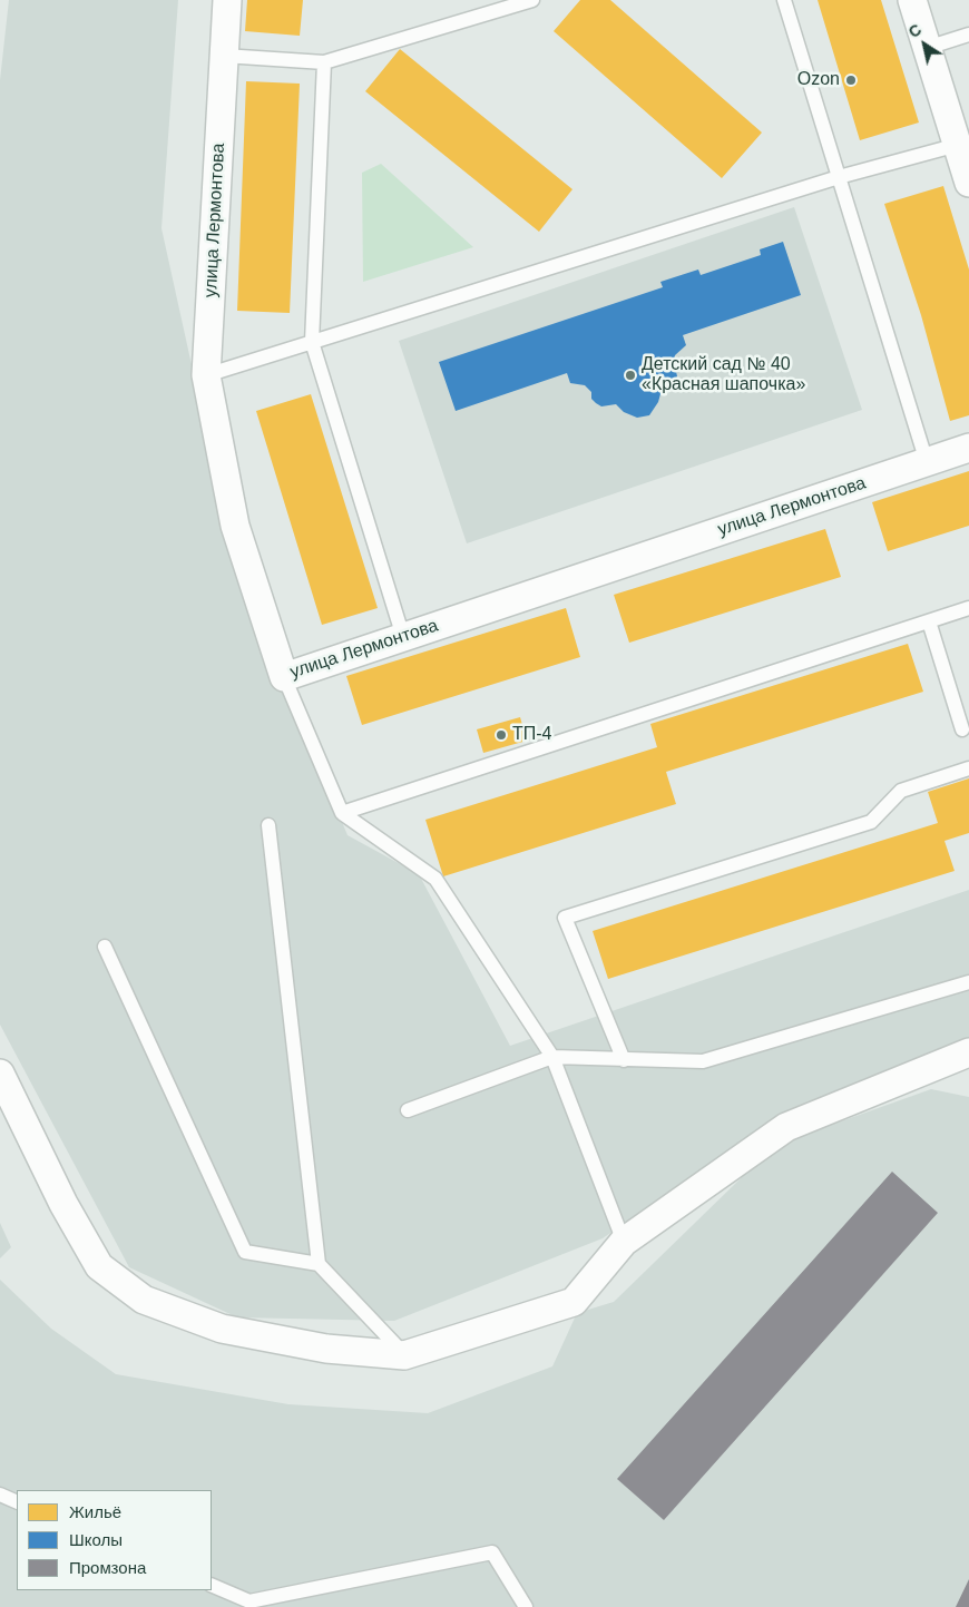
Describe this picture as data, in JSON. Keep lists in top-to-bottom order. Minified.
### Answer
{"streets":{"street":["улица Лермонтова"]},"places":["Ozon","Детский сад № 40 «Красная шапочка»","ТП-4"],"legend":["Жильё","Школы","Промзона"],"north":"top left"}
